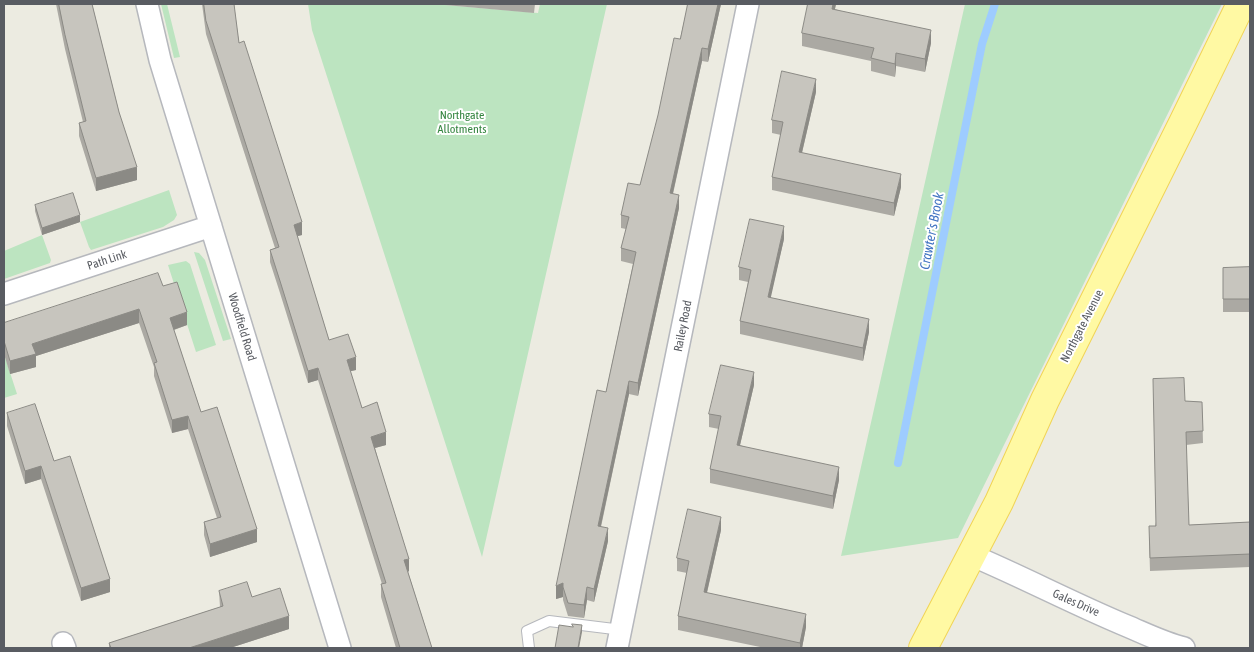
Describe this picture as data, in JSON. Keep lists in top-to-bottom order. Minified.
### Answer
{"streets":{"main road":["Northgate Avenue"],"street":["Path Link","Railey Road","Woodfield Road","Gales Drive"]},"crossings":[["Path Link","Woodfield Road"],["Northgate Avenue","Gales Drive"]],"water":["Crawter's Brook"],"parks":["Northgate Allotments"]}
